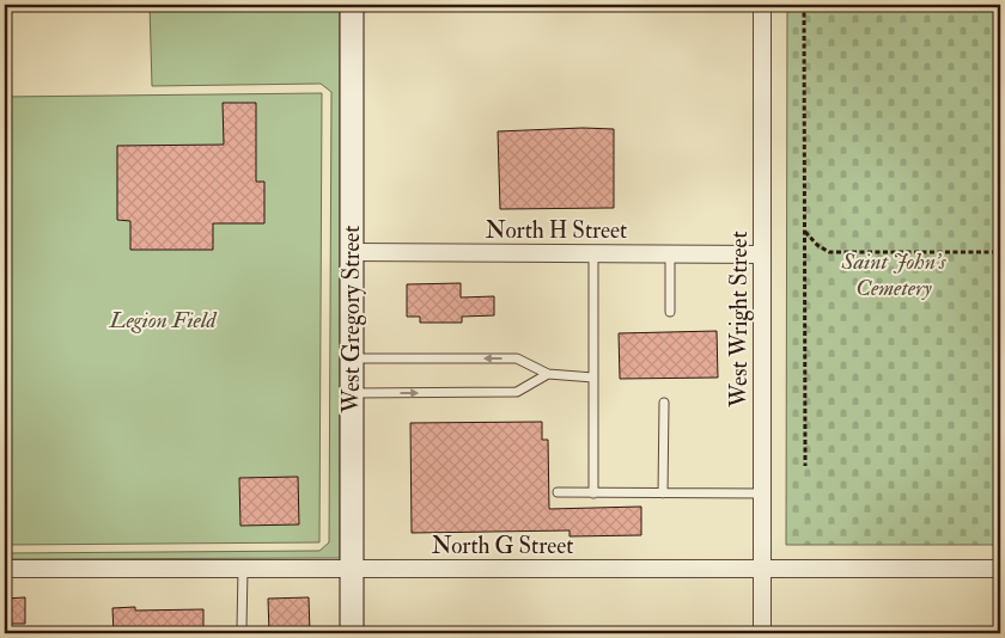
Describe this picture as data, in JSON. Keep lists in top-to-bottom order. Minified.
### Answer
{"streets":{"street":["North H Street","West Gregory Street","West Wright Street","North G Street"]},"crossings":[["North H Street","West Gregory Street"],["North H Street","West Wright Street"],["West Gregory Street","North G Street"],["West Wright Street","North G Street"]],"parks":["Saint John's Cemetery","Legion Field"]}
